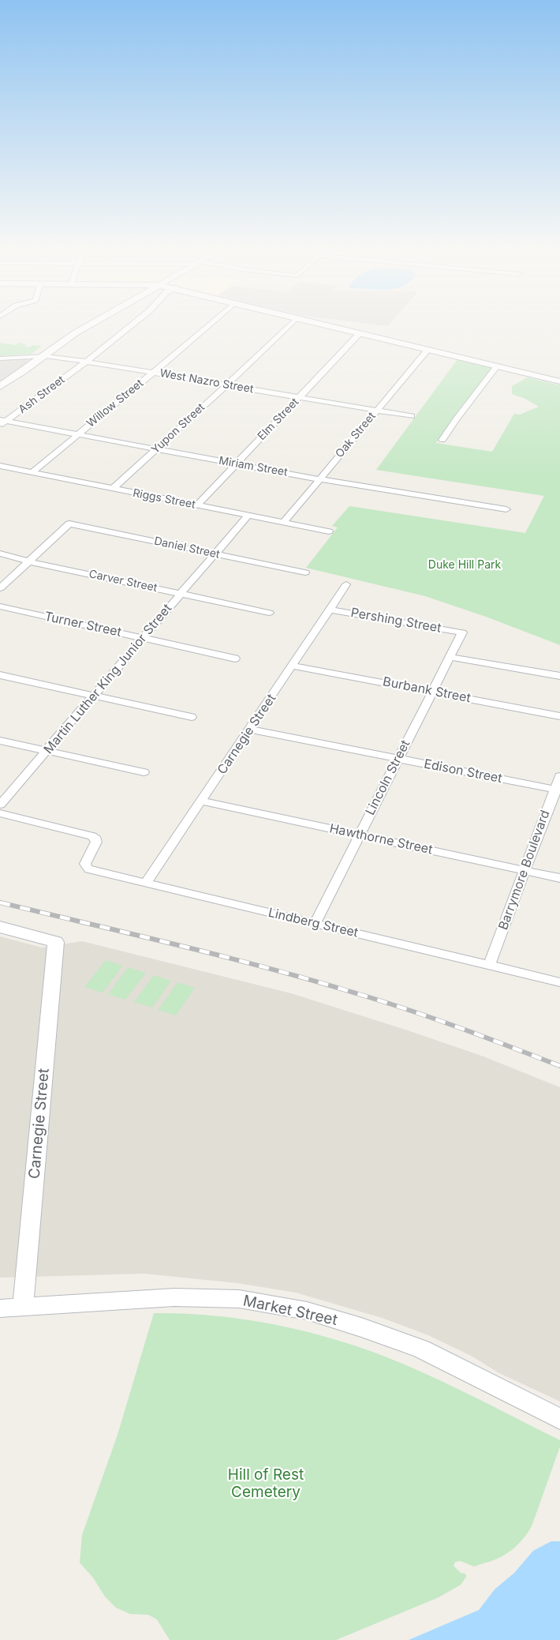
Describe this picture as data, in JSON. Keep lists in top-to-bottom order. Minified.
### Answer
{"streets":{"main road":["Carnegie Street","Market Street"],"street":["West Nazro Street","Ash Street","Willow Street","Elm Street","Yupon Street","Oak Street","Miriam Street","Riggs Street","Daniel Street","Carver Street","Pershing Street","Turner Street","Martin Luther King Junior Street","Burbank Street","Edison Street","Lincoln Street","Hawthorne Street","Barrymore Boulevard","Lindberg Street"]},"crossings":[["West Nazro Street","Ash Street"],["West Nazro Street","Willow Street"],["West Nazro Street","Elm Street"],["West Nazro Street","Yupon Street"],["West Nazro Street","Oak Street"],["Ash Street","Miriam Street"],["Willow Street","Miriam Street"],["Willow Street","Riggs Street"],["Elm Street","Miriam Street"],["Elm Street","Riggs Street"],["Yupon Street","Miriam Street"],["Yupon Street","Riggs Street"],["Oak Street","Miriam Street"],["Oak Street","Riggs Street"],["Riggs Street","Martin Luther King Junior Street"],["Daniel Street","Carver Street"],["Daniel Street","Martin Luther King Junior Street"],["Carver Street","Martin Luther King Junior Street"],["Pershing Street","Carnegie Street"],["Pershing Street","Lincoln Street"],["Turner Street","Martin Luther King Junior Street"],["Burbank Street","Carnegie Street"],["Burbank Street","Lincoln Street"],["Carnegie Street","Edison Street"],["Carnegie Street","Hawthorne Street"],["Carnegie Street","Lindberg Street"],["Carnegie Street","Market Street"],["Edison Street","Lincoln Street"],["Edison Street","Barrymore Boulevard"],["Lincoln Street","Hawthorne Street"],["Lincoln Street","Lindberg Street"],["Hawthorne Street","Barrymore Boulevard"],["Barrymore Boulevard","Lindberg Street"]],"parks":["Duke Hill Park","Hill of Rest Cemetery"]}
